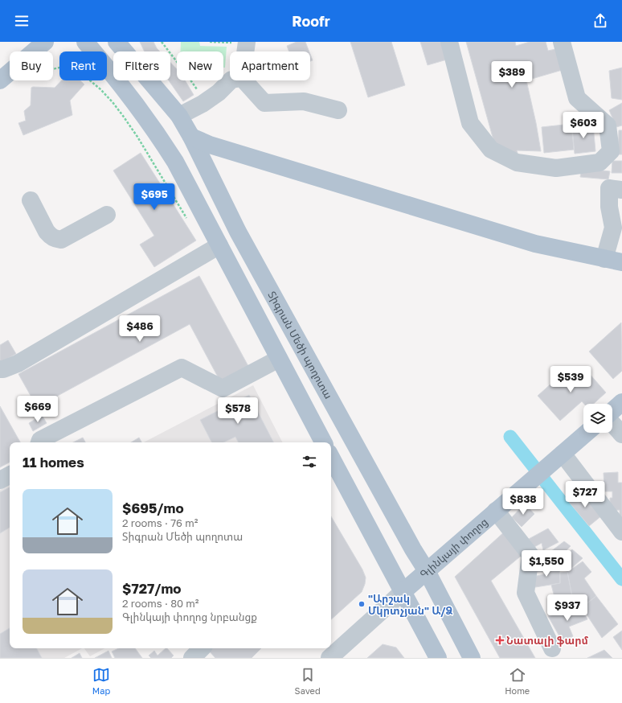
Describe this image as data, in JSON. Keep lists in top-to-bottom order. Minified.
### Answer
{"streets":{"main road":["Տիգրան Մեծի պողոտա","Գլինկայի փողոց"]},"crossings":[["Տիգրան Մեծի պողոտա","Գլինկայի փողոց"]],"places":{"other":["\"Արշակ Մկրտչյան\" Ա/Ձ"],"health":["Նատալի ֆարմ"]},"page":{"header":"Roofr","chip":["Buy","Rent","Filters","New","Apartment"],"price":["$389","$603","$695","$486","$539","$669","$578","$727","$838","$1,550","$937"],"heading":"11 homes","list":[{"name":"$695/mo","note":"2 rooms · 76 m² · Տիգրան Մեծի պողոտա"},{"name":"$727/mo","note":"2 rooms · 80 m² · Գլինկայի փողոց նրբանցք"}],"tabs":["Map","Saved","Home"]}}
